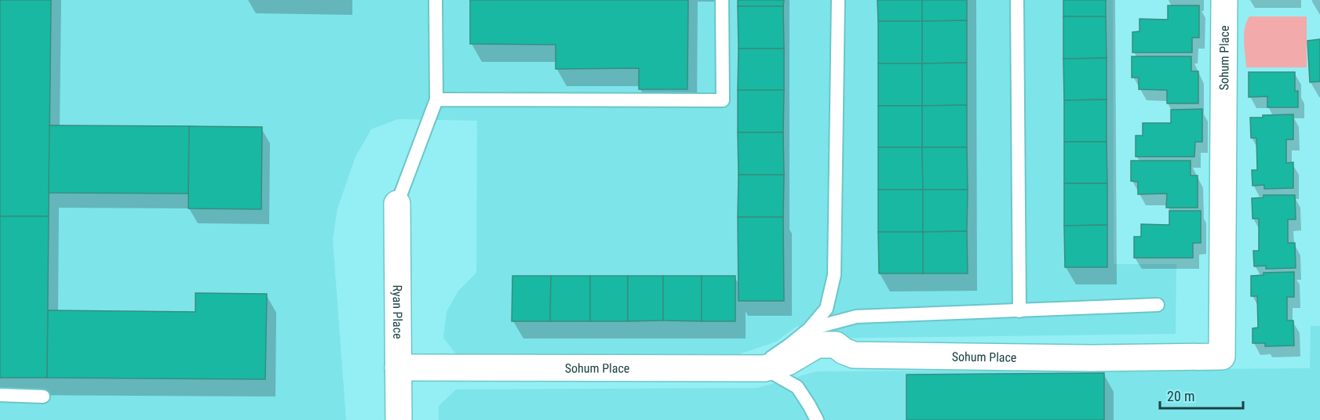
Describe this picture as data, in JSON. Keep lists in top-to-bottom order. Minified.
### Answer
{"streets":{"street":["Sohum Place","Ryan Place"]},"crossings":[["Sohum Place","Ryan Place"]],"scale_bar":"20 m"}
